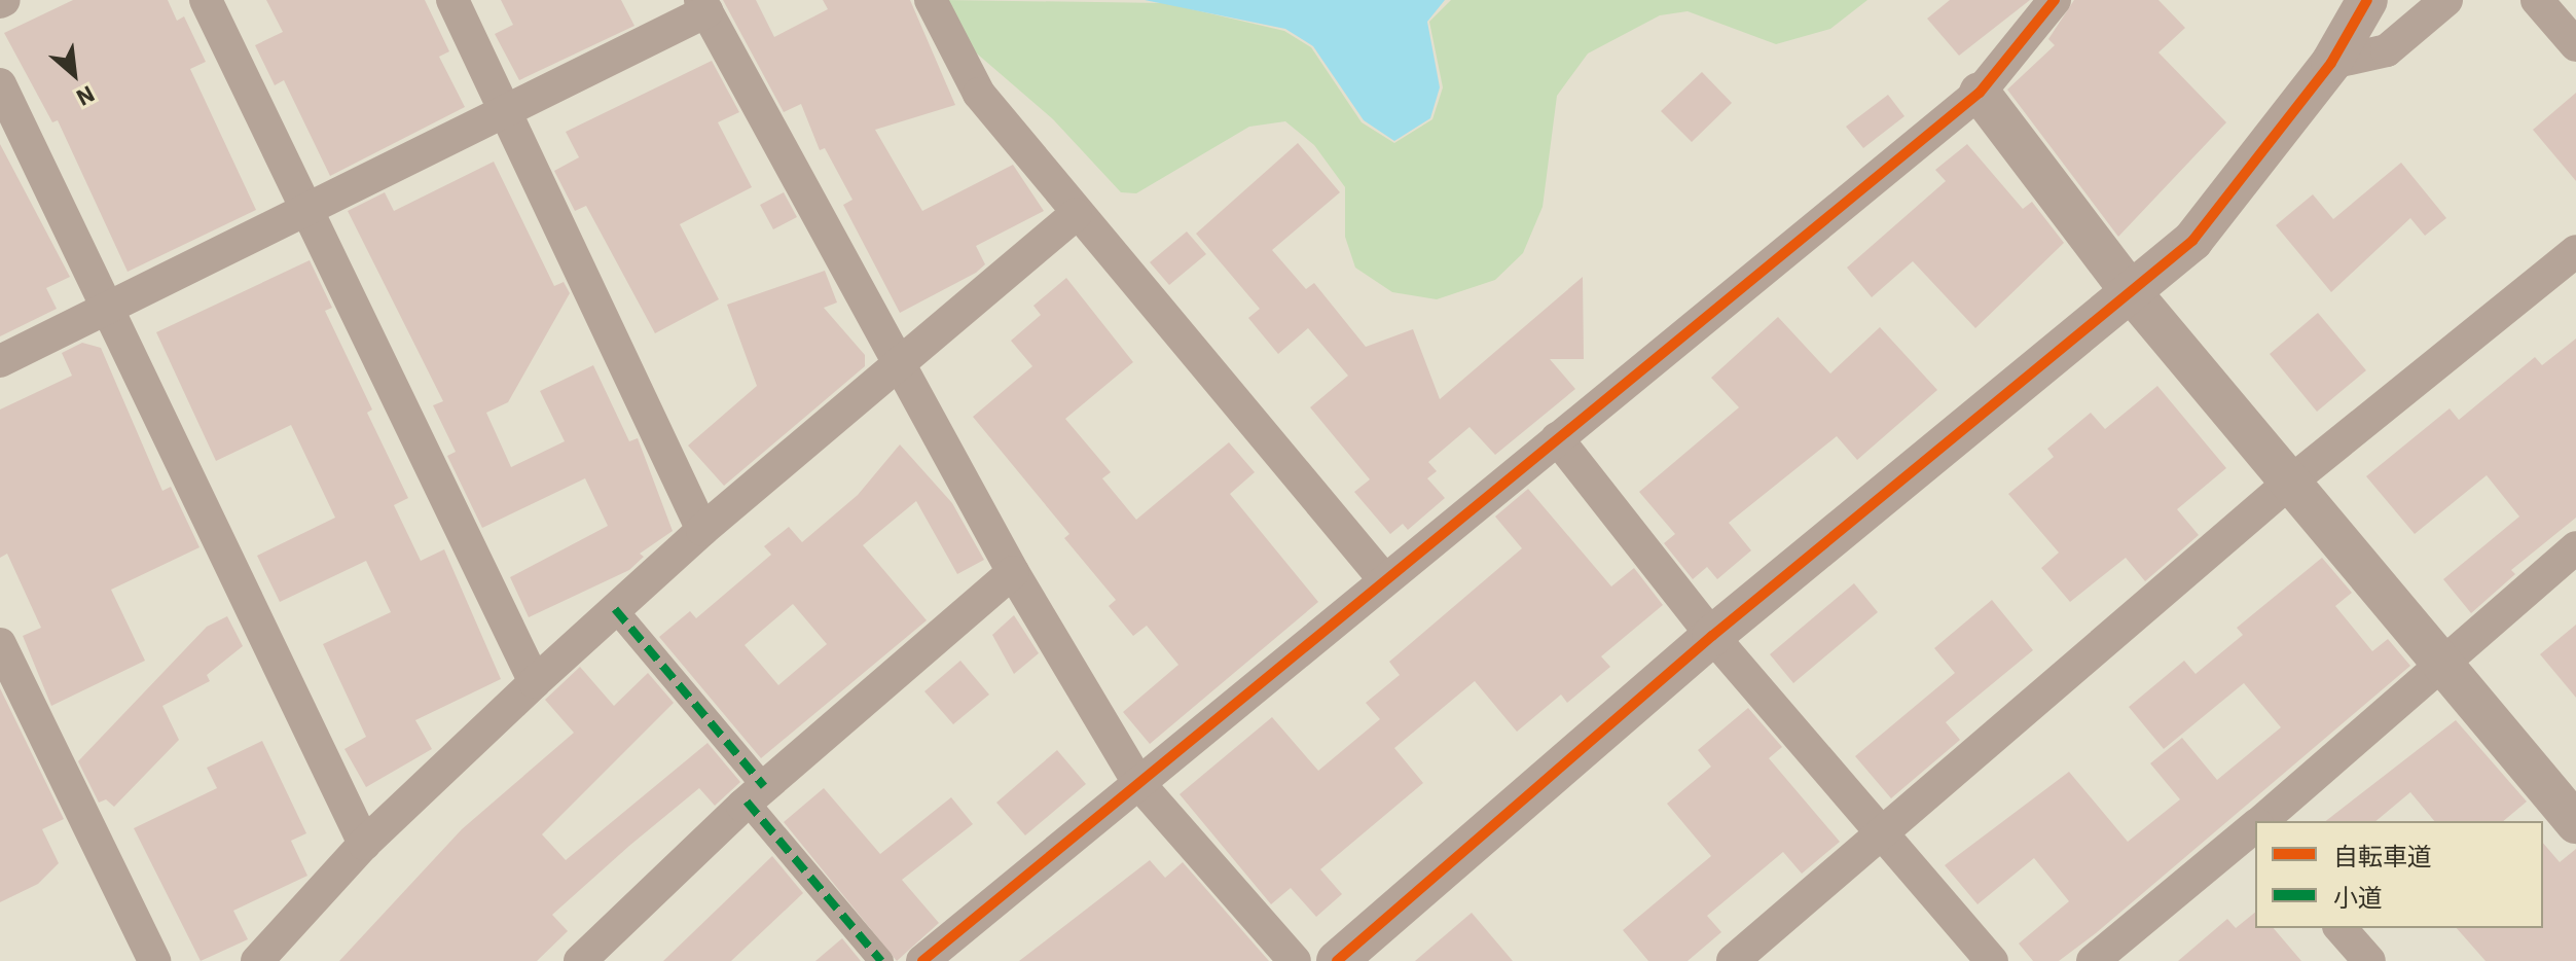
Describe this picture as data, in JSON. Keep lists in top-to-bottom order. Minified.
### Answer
{"legend":["自転車道","小道"],"north":"bottom right"}
